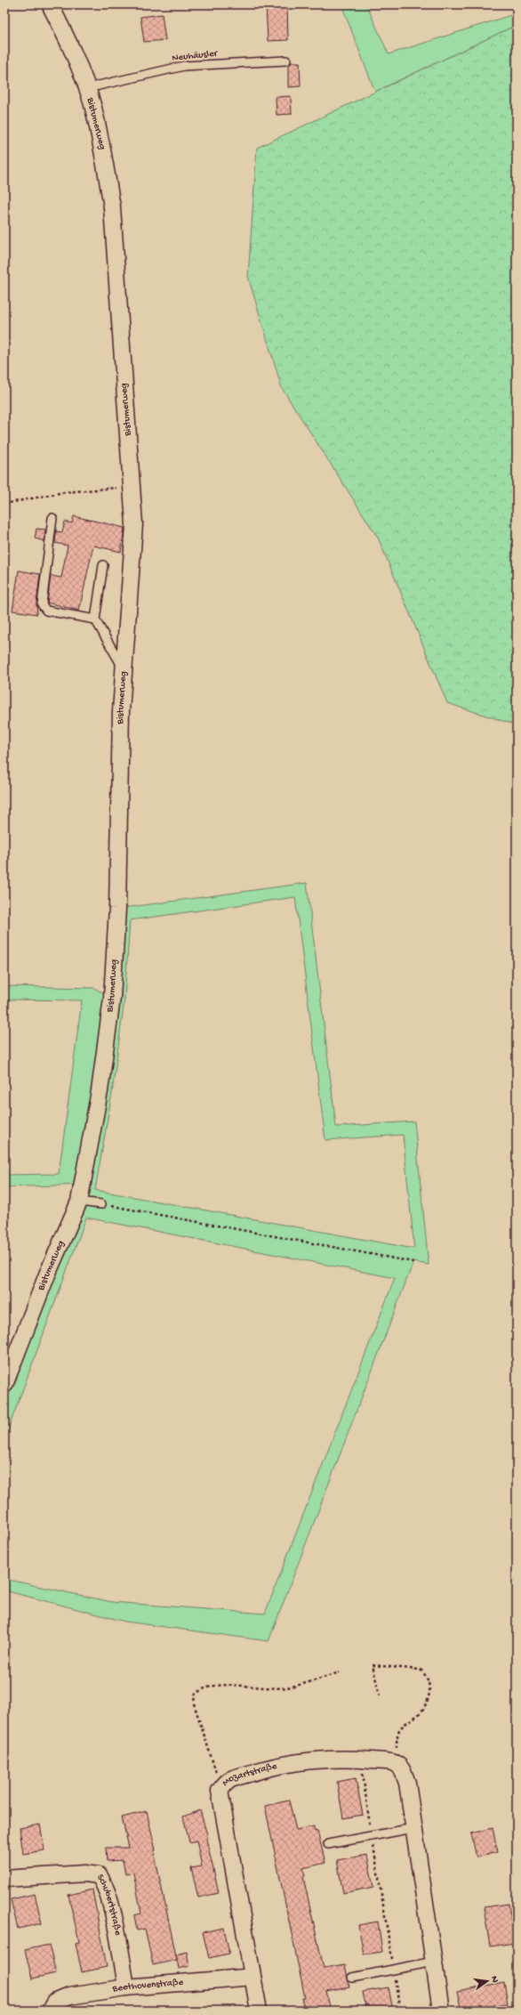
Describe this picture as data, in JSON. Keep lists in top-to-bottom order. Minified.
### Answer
{"streets":{"street":["Bistumerweg","Mozartstraße","Schubertstraße","Beethovenstraße"],"lane":["Neuhäusler"]},"crossings":[["Neuhäusler","Bistumerweg"],["Mozartstraße","Beethovenstraße"],["Schubertstraße","Beethovenstraße"]],"north":"right"}
